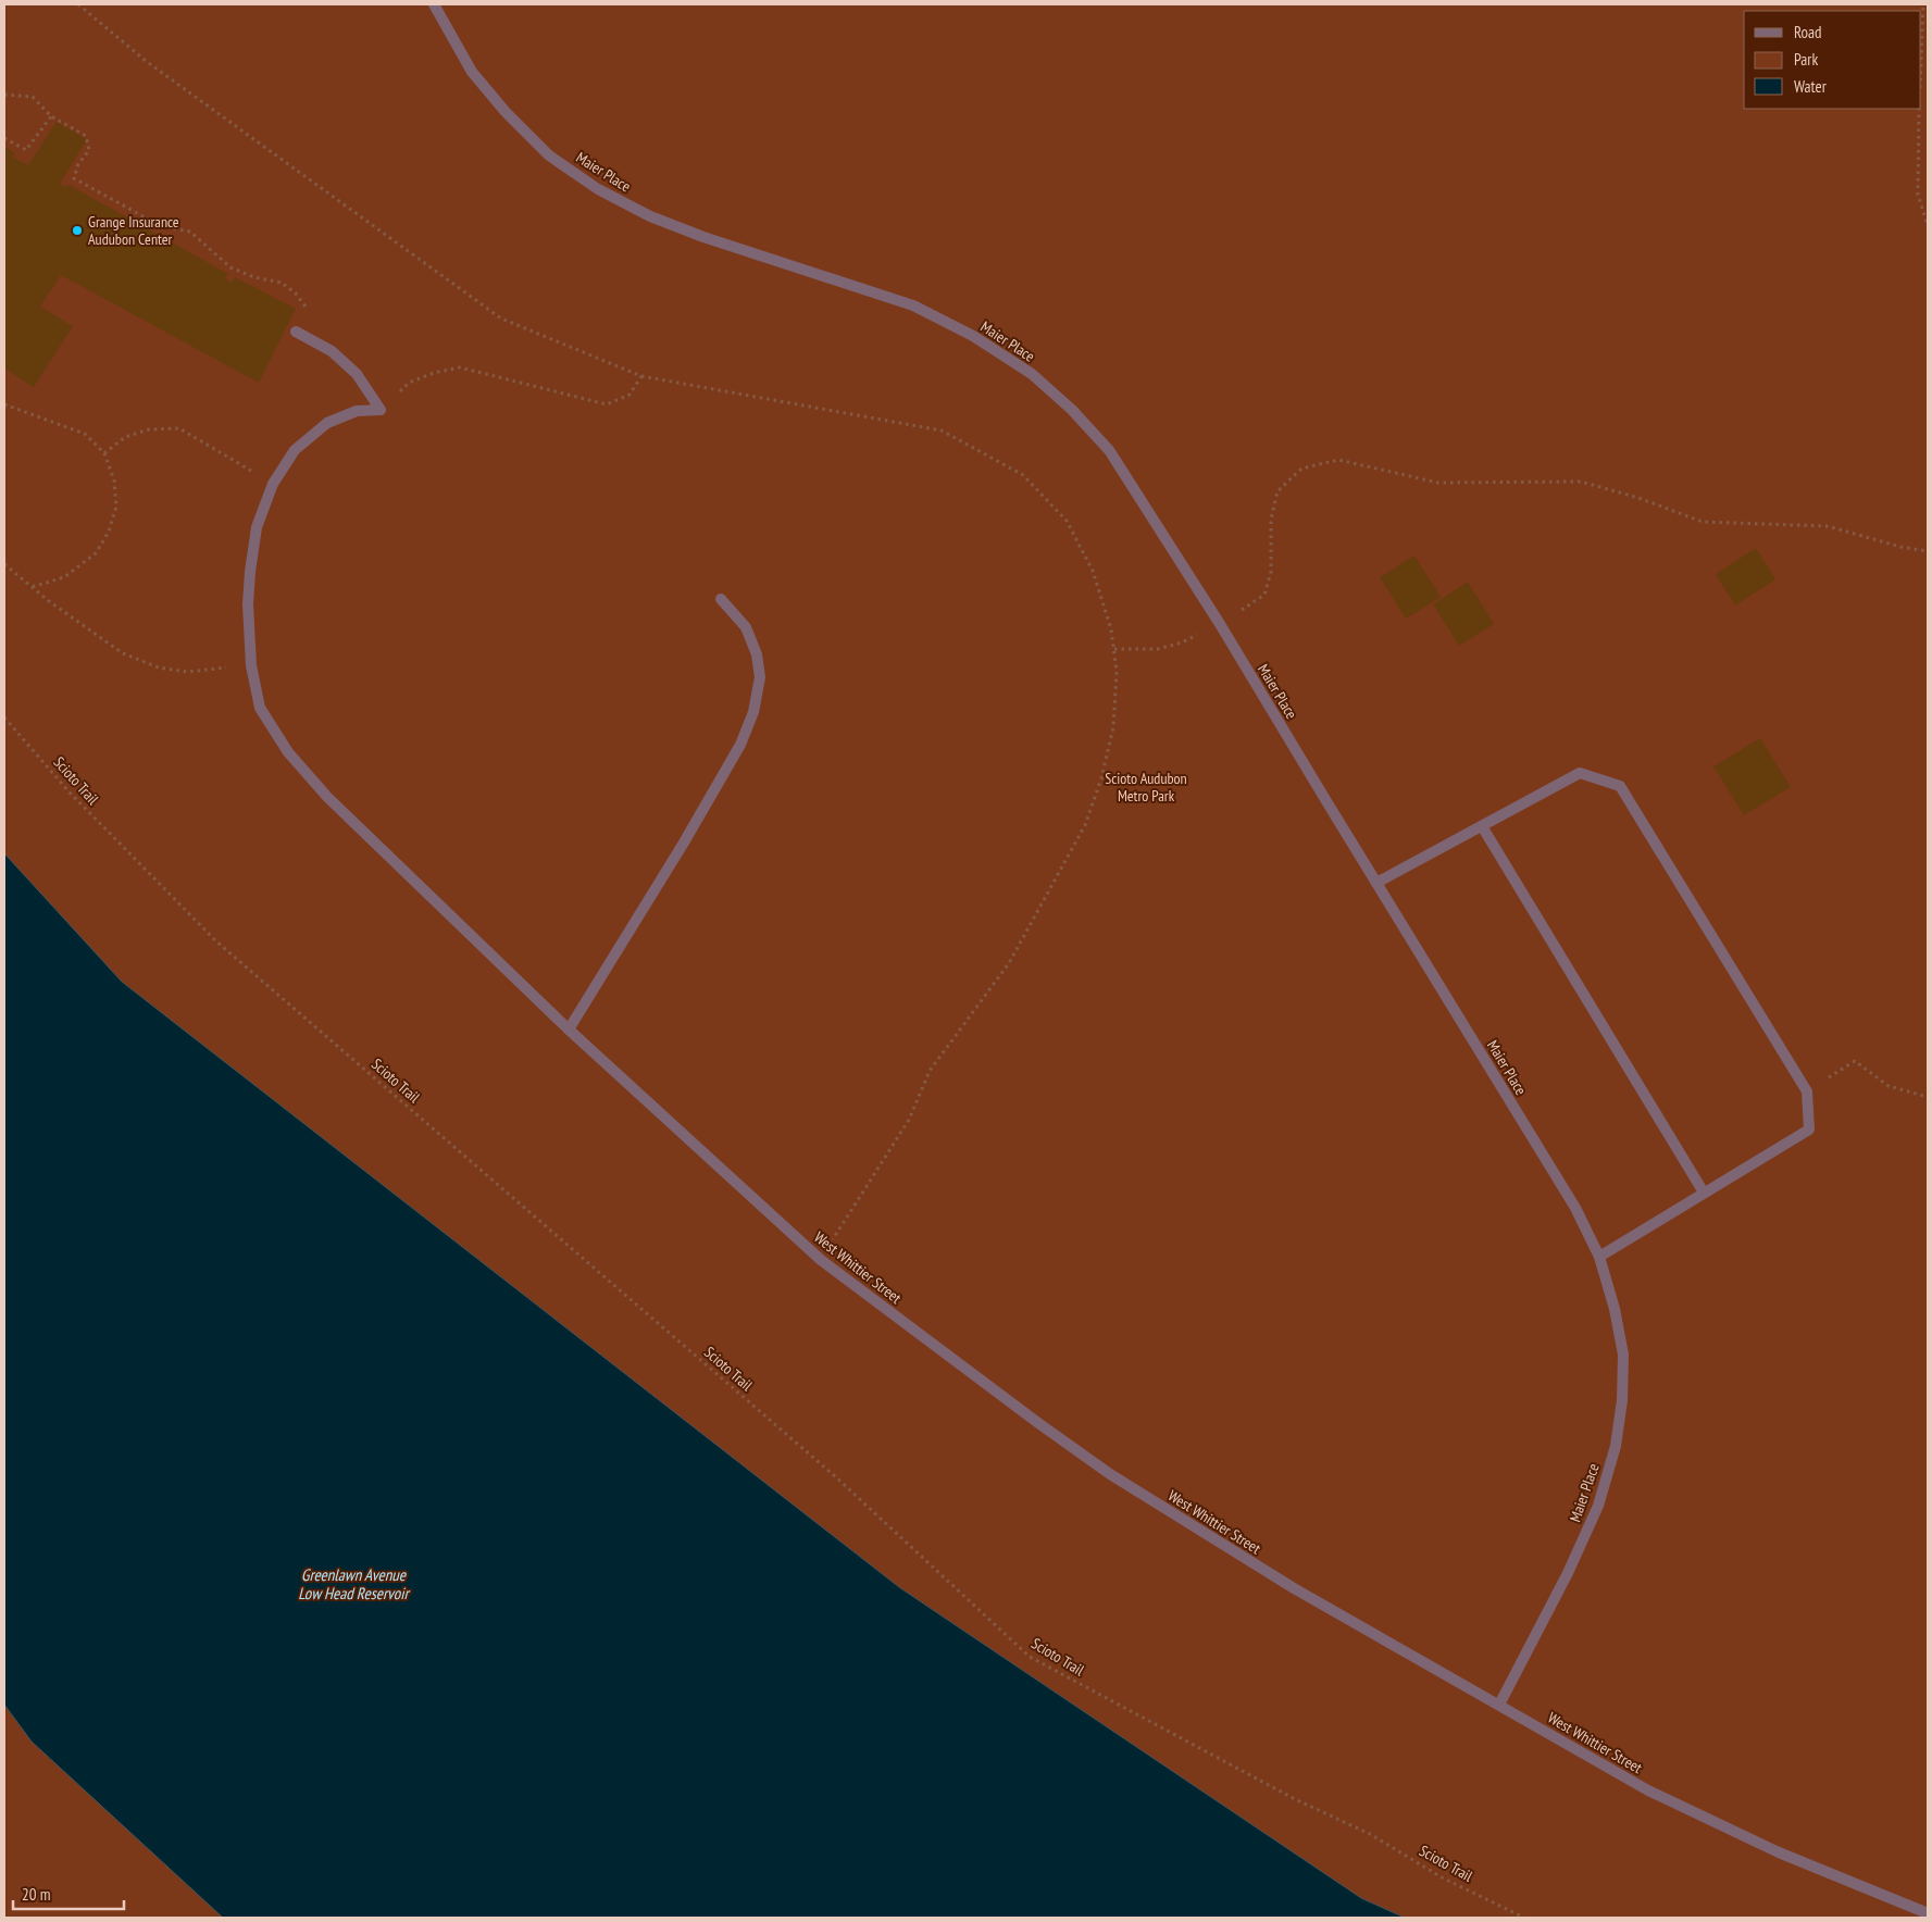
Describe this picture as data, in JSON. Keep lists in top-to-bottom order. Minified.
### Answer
{"streets":{"street":["Maier Place","West Whittier Street"],"path":["Scioto Trail"]},"crossings":[["Maier Place","West Whittier Street"]],"water":["Greenlawn Avenue Low Head Reservoir"],"parks":["Scioto Audubon Metro Park"],"places":["Grange Insurance Audubon Center"],"legend":["Road","Park","Water"],"scale_bar":"20 m"}
